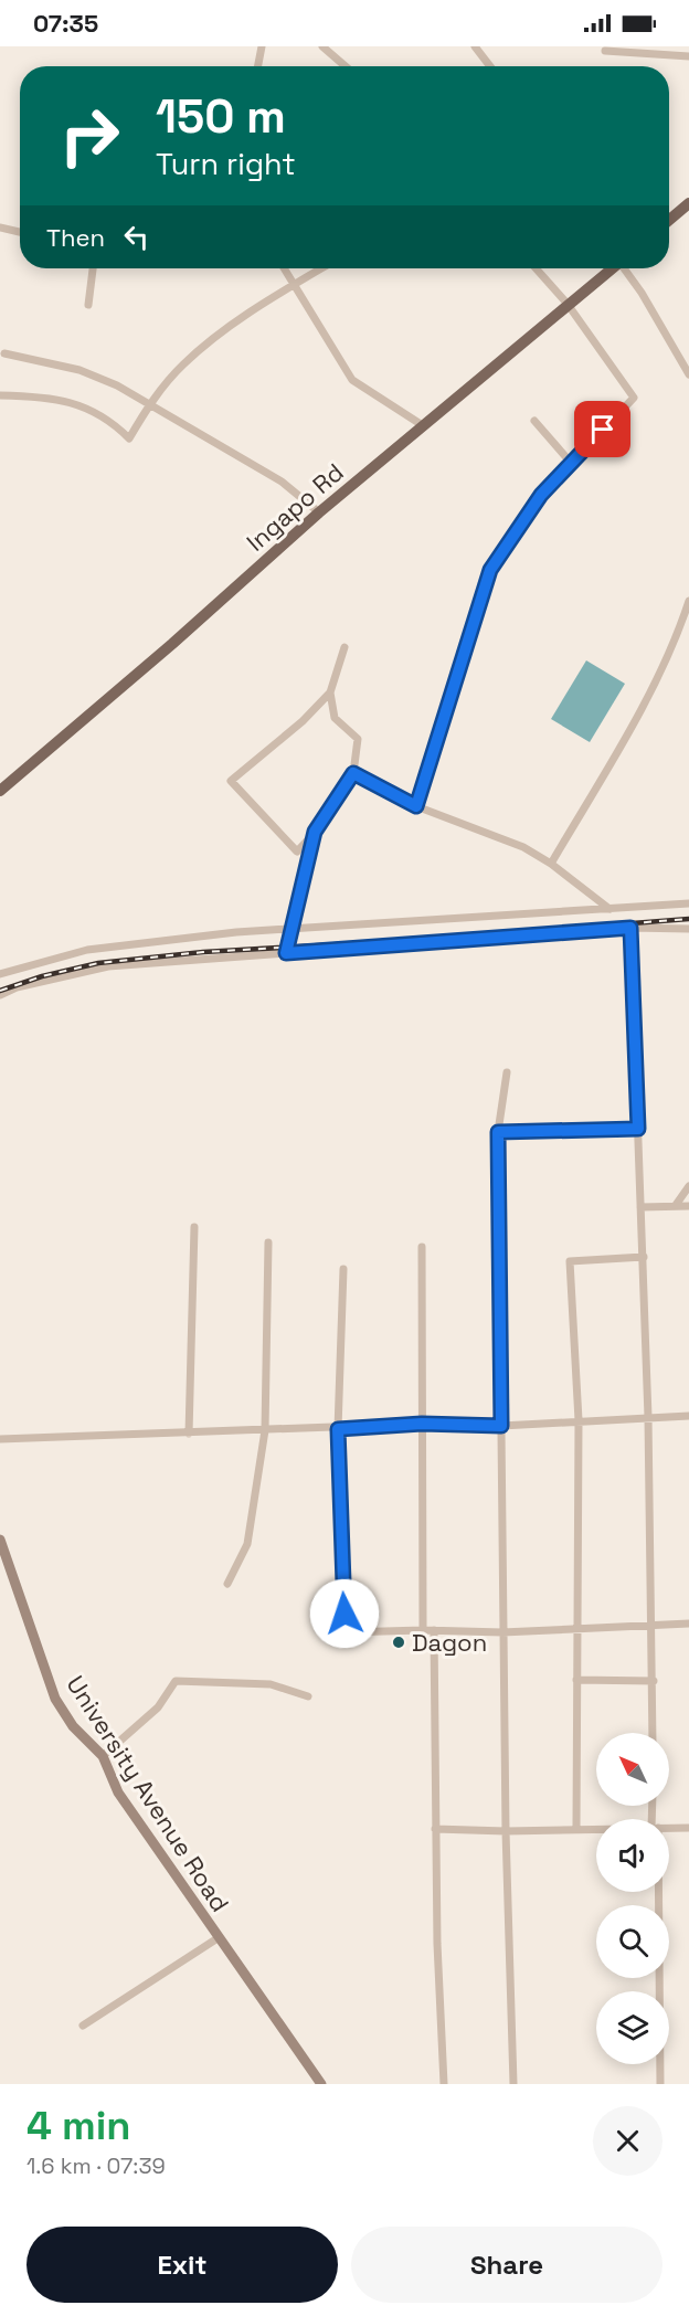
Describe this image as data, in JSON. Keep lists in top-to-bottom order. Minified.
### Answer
{"streets":{"main road":["Ingapo Rd","University Avenue Road"]},"places":["Dagon"],"north":"top left","page":{"status":"07:35","turn":["150 m","Turn right"],"then":"Then","heading":["4 min","1.6 km · 07:39"],"buttons":["Exit","Share"]}}
